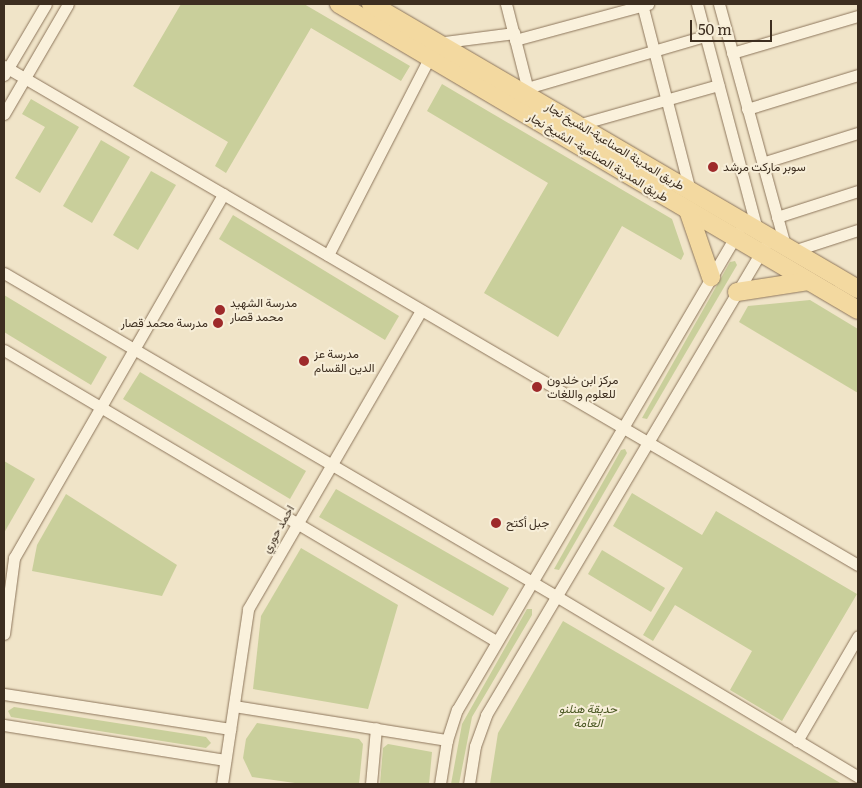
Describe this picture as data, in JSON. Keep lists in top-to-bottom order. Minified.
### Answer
{"streets":{"main road":["طريق المدينة الصناعية-الشيخ نجار","طريق المدينة الصناعية- الشيخ نجار"],"street":["احمد حوري"]},"crossings":[["طريق المدينة الصناعية-الشيخ نجار","طريق المدينة الصناعية- الشيخ نجار"]],"parks":["حديقة هنلنو العامة"],"places":["سوبر ماركت مرشد","مدرسة الشهيد محمد قصار","مدرسة محمد قصار","مدرسة عز الدين القسام","مركز ابن خلدون للعلوم واللغات","جبل أكتح"],"scale_bar":"50 m"}
